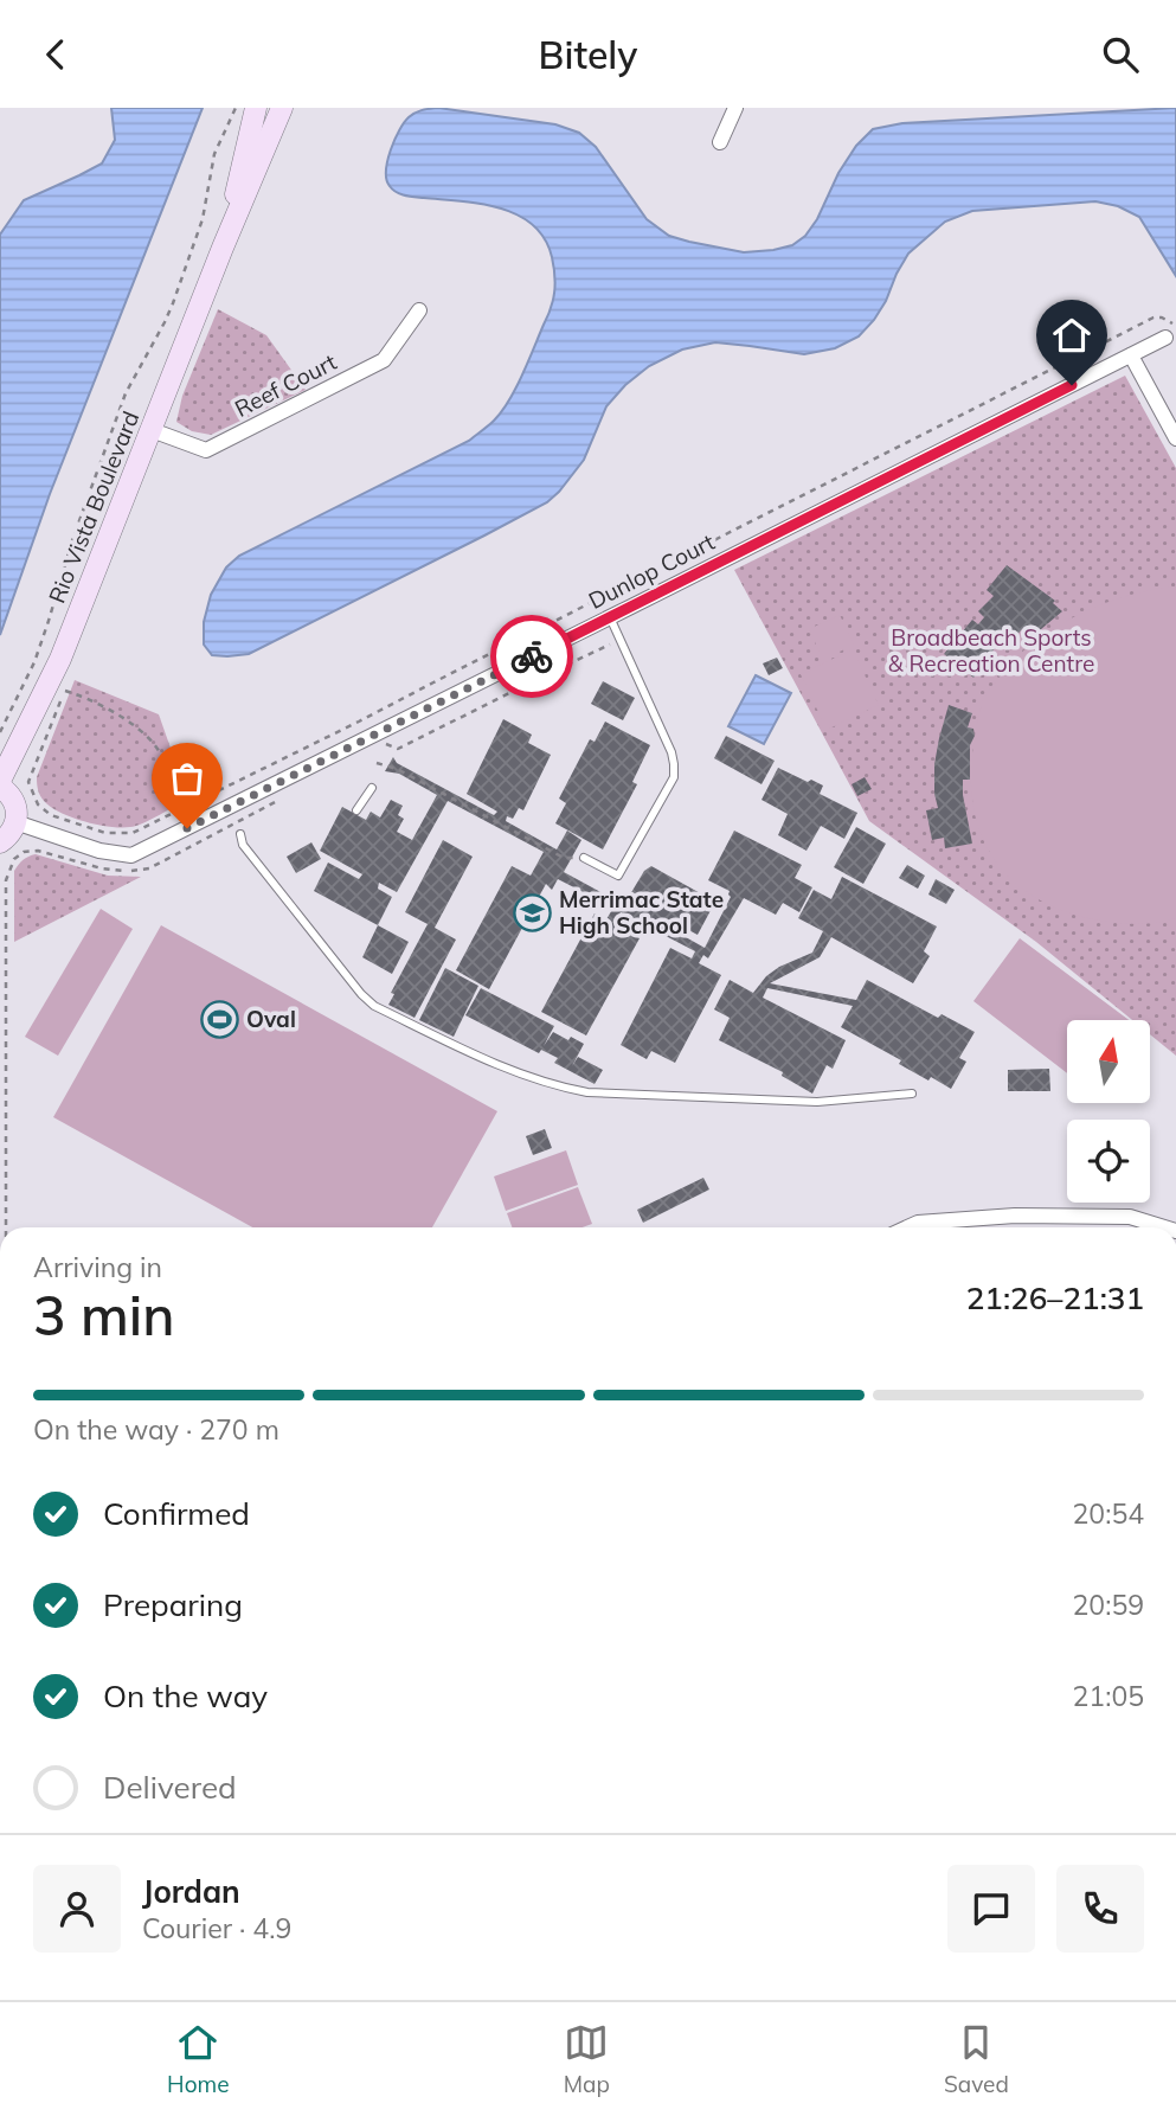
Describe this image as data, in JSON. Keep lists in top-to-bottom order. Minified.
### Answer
{"streets":{"street":["Reef Court","Rio Vista Boulevard","Dunlop Court"]},"crossings":[["Reef Court","Rio Vista Boulevard"]],"parks":["Broadbeach Sports & Recreation Centre"],"places":{"school or university":["Merrimac State High School"],"sports":["Oval"]},"north":"top","page":{"header":"Bitely","heading":["3 min","Arriving in","21:26–21:31"],"panel":["Jordan","Courier · 4.9"],"bar":"On the way · 270 m","list":[["Confirmed","20:54"],["Preparing","20:59"],["On the way","21:05"],"Delivered"],"tabs":["Home","Map","Saved"]}}
